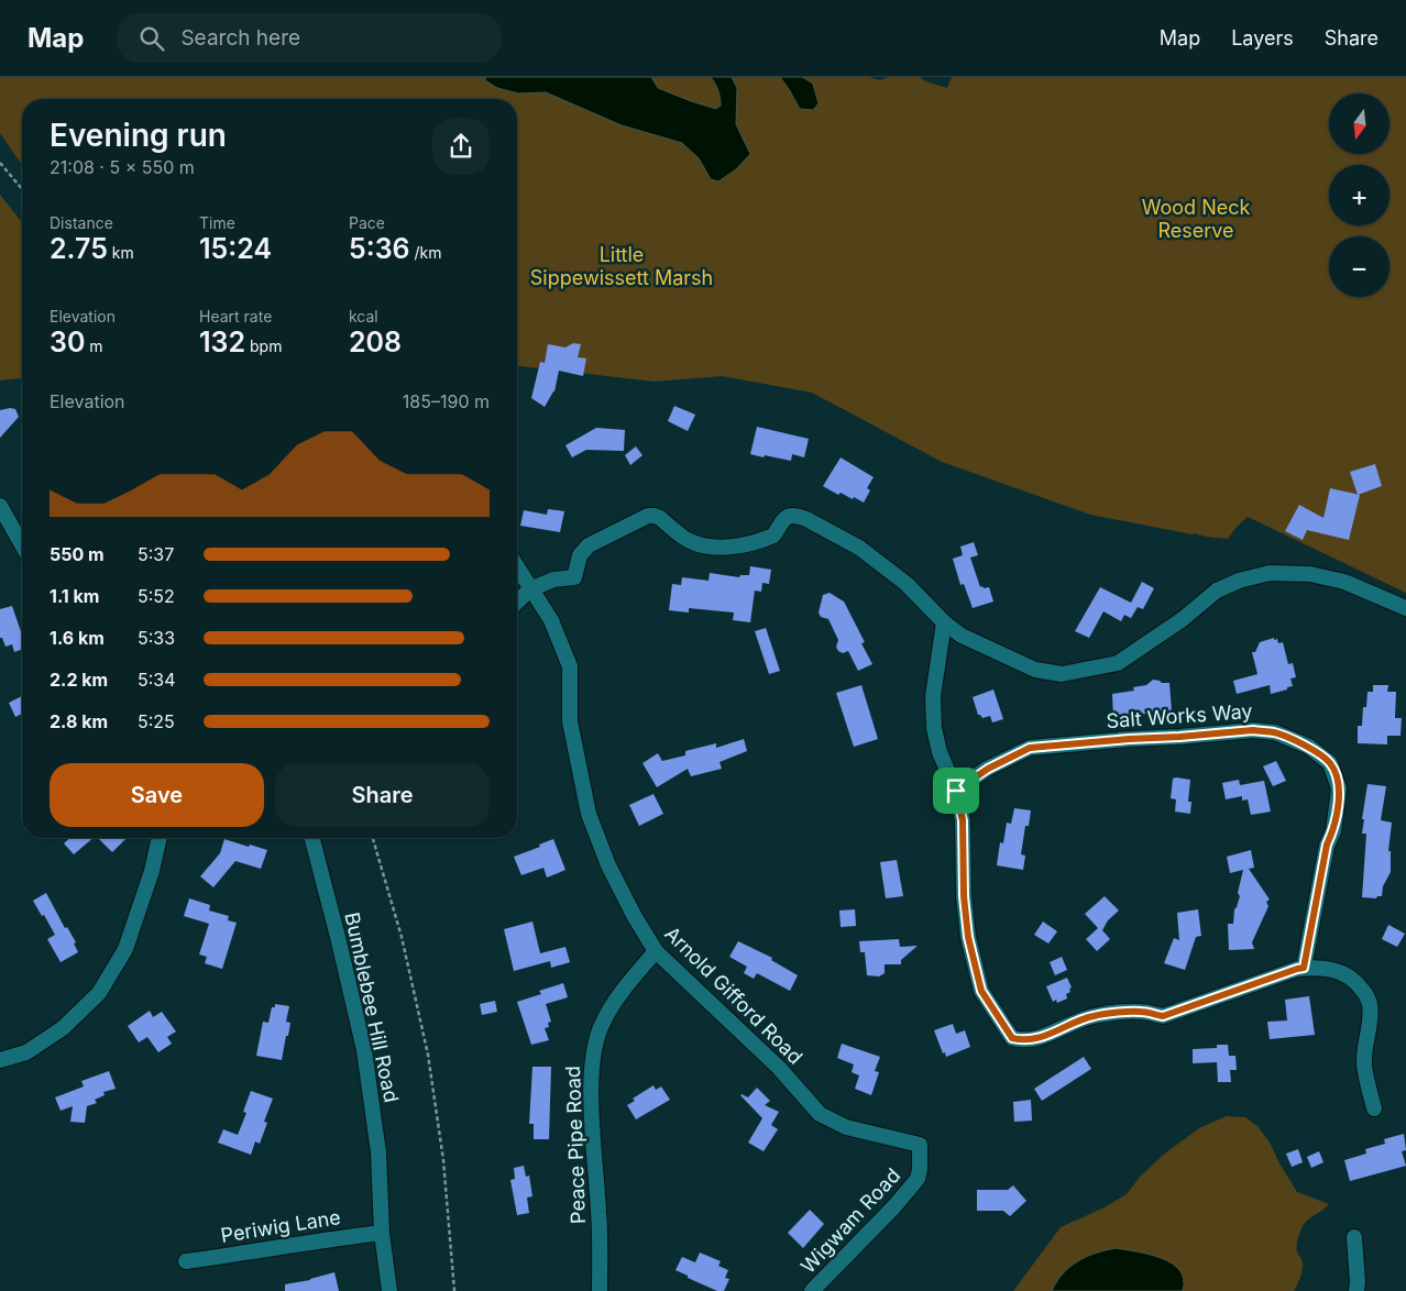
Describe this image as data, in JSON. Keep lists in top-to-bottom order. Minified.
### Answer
{"streets":{"street":["Salt Works Way","Arnold Gifford Road","Bumblebee Hill Road","Peace Pipe Road","Wigwam Road","Periwig Lane"]},"crossings":[["Arnold Gifford Road","Peace Pipe Road"],["Arnold Gifford Road","Wigwam Road"],["Bumblebee Hill Road","Periwig Lane"]],"parks":["Wood Neck Reserve","Little Sippewissett Marsh"],"north":"bottom","page":{"header":"Map","search":"Search here","nav":["Map","Layers","Share"],"map_buttons":["+","−"],"heading":["Evening run","21:08 · 5 × 550 m"],"stats":[["Distance","2.75 km"],["Time","15:24"],["Pace","5:36 /km"],["Elevation","30 m"],["Heart rate","132 bpm"],["kcal","208"]],"chart":["Elevation","185–190 m"],"list":[{"name":"550 m","note":"5:37"},{"name":"1.1 km","note":"5:52"},{"name":"1.6 km","note":"5:33"},{"name":"2.2 km","note":"5:34"},{"name":"2.8 km","note":"5:25"}],"buttons":["Save","Share"]}}
